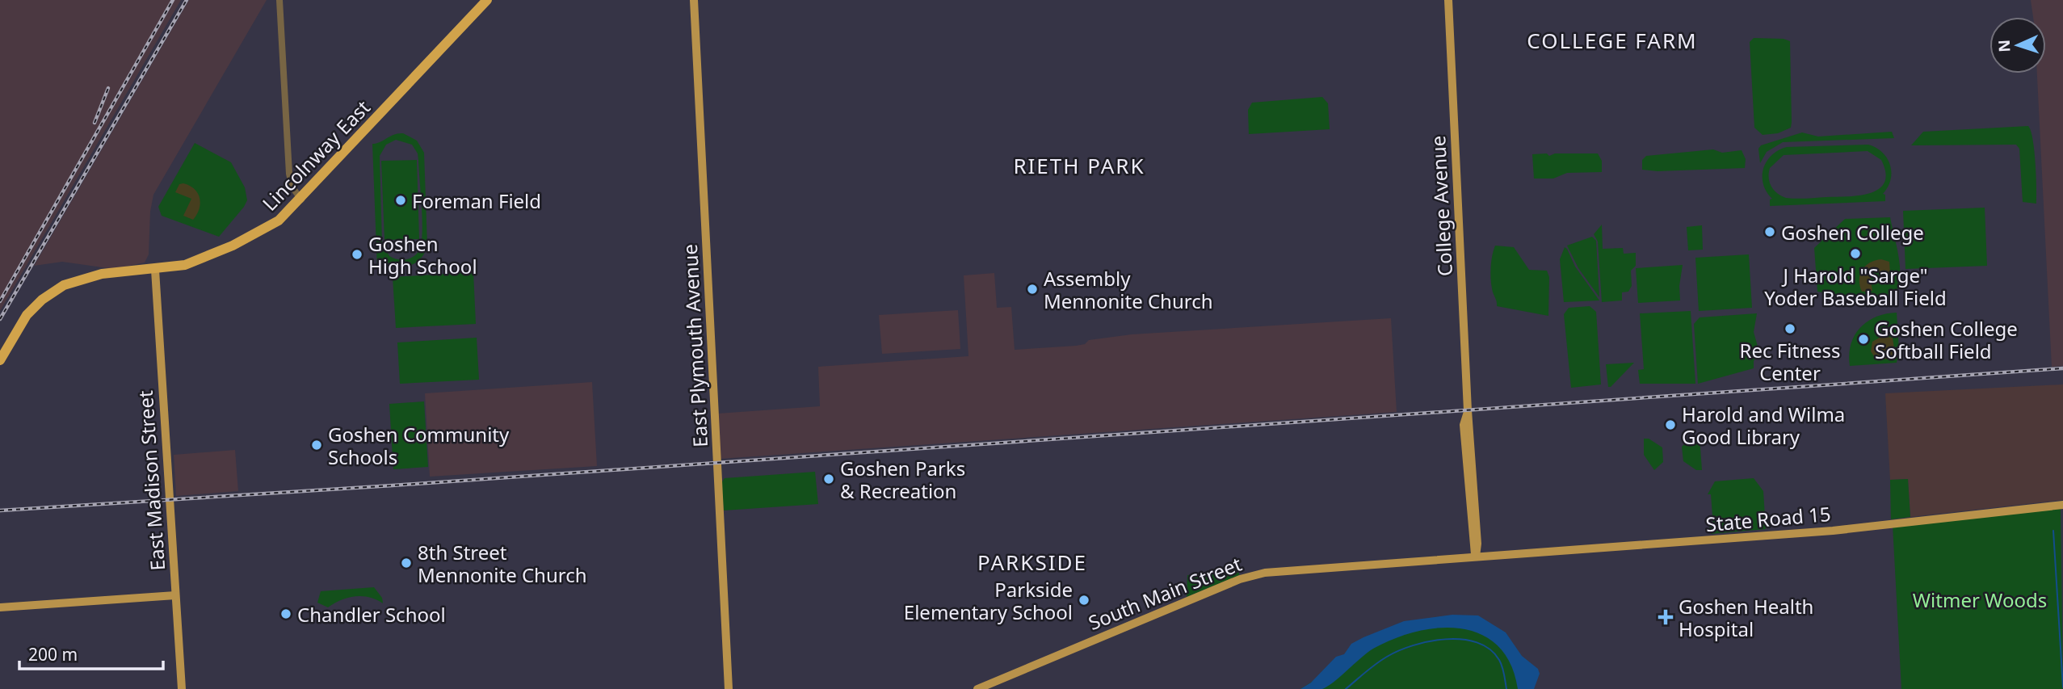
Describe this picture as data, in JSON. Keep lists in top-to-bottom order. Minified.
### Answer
{"streets":{"highway":["Lincolnway East"],"main road":["College Avenue","East Plymouth Avenue","East Madison Street","State Road 15","South Main Street"]},"crossings":[["Lincolnway East","East Madison Street"],["College Avenue","State Road 15"],["College Avenue","South Main Street"],["State Road 15","South Main Street"]],"districts":["COLLEGE FARM","RIETH PARK","PARKSIDE"],"parks":["Witmer Woods"],"places":{"other":["Foreman Field","Goshen College","J Harold \"Sarge\" Yoder Baseball Field","Goshen High School","Assembly Mennonite Church","Rec Fitness Center","Goshen College Softball Field","Harold and Wilma Good Library","Goshen Community Schools","Goshen Parks & Recreation","8th Street Mennonite Church","Parkside Elementary School","Chandler School"],"health":["Goshen Health Hospital"]},"scale_bar":"200 m","north":"left"}
